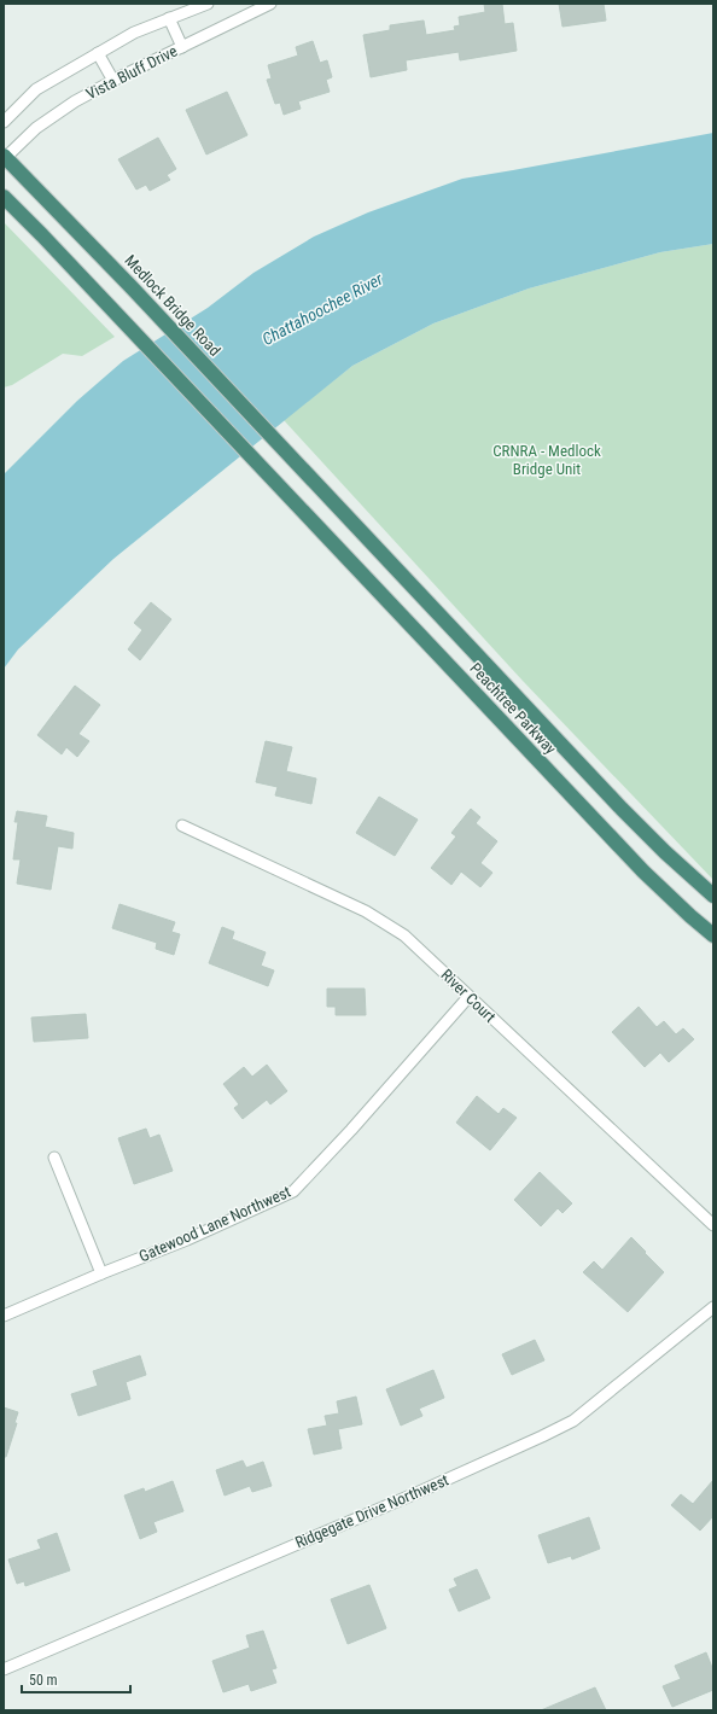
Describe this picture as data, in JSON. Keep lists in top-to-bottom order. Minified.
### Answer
{"streets":{"highway":["Medlock Bridge Road","Peachtree Parkway"],"street":["Vista Bluff Drive","River Court","Gatewood Lane Northwest","Ridgegate Drive Northwest"]},"crossings":[["Vista Bluff Drive","Medlock Bridge Road"],["Medlock Bridge Road","Peachtree Parkway"],["River Court","Gatewood Lane Northwest"]],"water":["Chattahoochee River"],"parks":["CRNRA - Medlock Bridge Unit"],"scale_bar":"50 m"}
